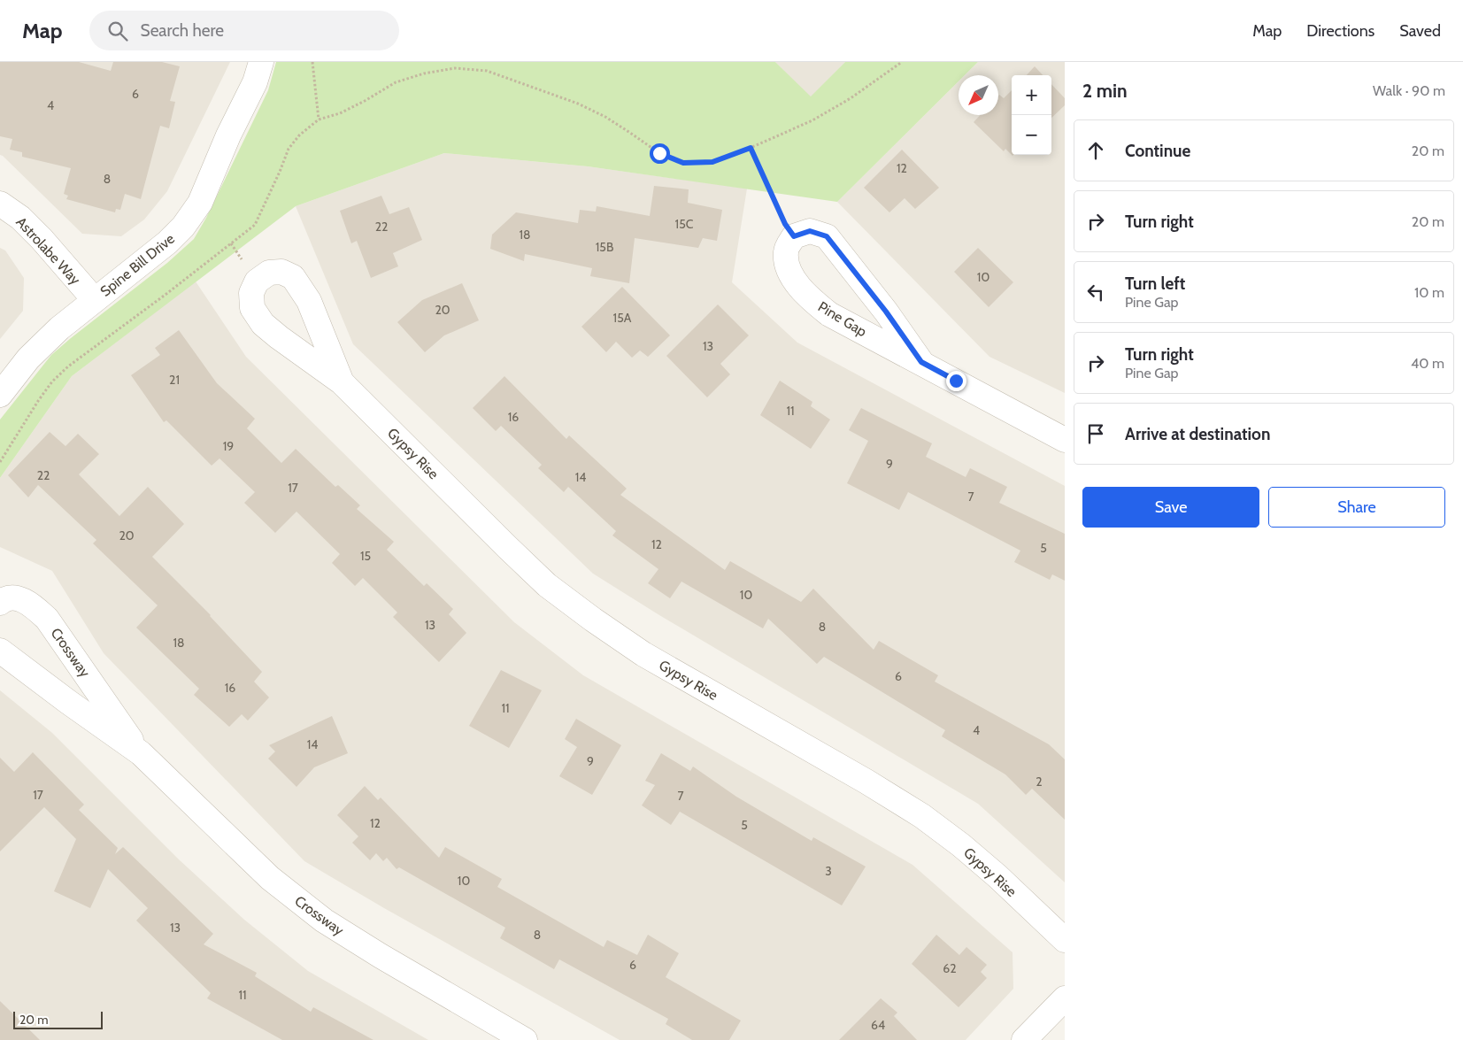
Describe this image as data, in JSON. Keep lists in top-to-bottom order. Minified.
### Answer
{"streets":{"street":["Astrolabe Way","Spine Bill Drive","Pine Gap","Gypsy Rise","Crossway"]},"crossings":[["Astrolabe Way","Spine Bill Drive"]],"house_numbers":["6","4","12","8","15C","22","18","15B","10","20","15A","13","21","11","16","19","9","22","14","17","7","20","12","5","15","10","13","8","18","6","16","11","4","14","9","2","17","7","12","5","3","10","13","8","6","62","11","64"],"scale_bar":"20 m","north":"bottom left","page":{"header":"Map","search":"Search here","nav":["Map","Directions","Saved"],"heading":["2 min","Walk · 90 m"],"map_buttons":["+","−"],"list":[["Continue","20 m"],["Turn right","20 m"],["Turn left","Pine Gap","10 m"],["Turn right","Pine Gap","40 m"],"Arrive at destination"],"buttons":["Save","Share"],"scale":"20 m"}}
